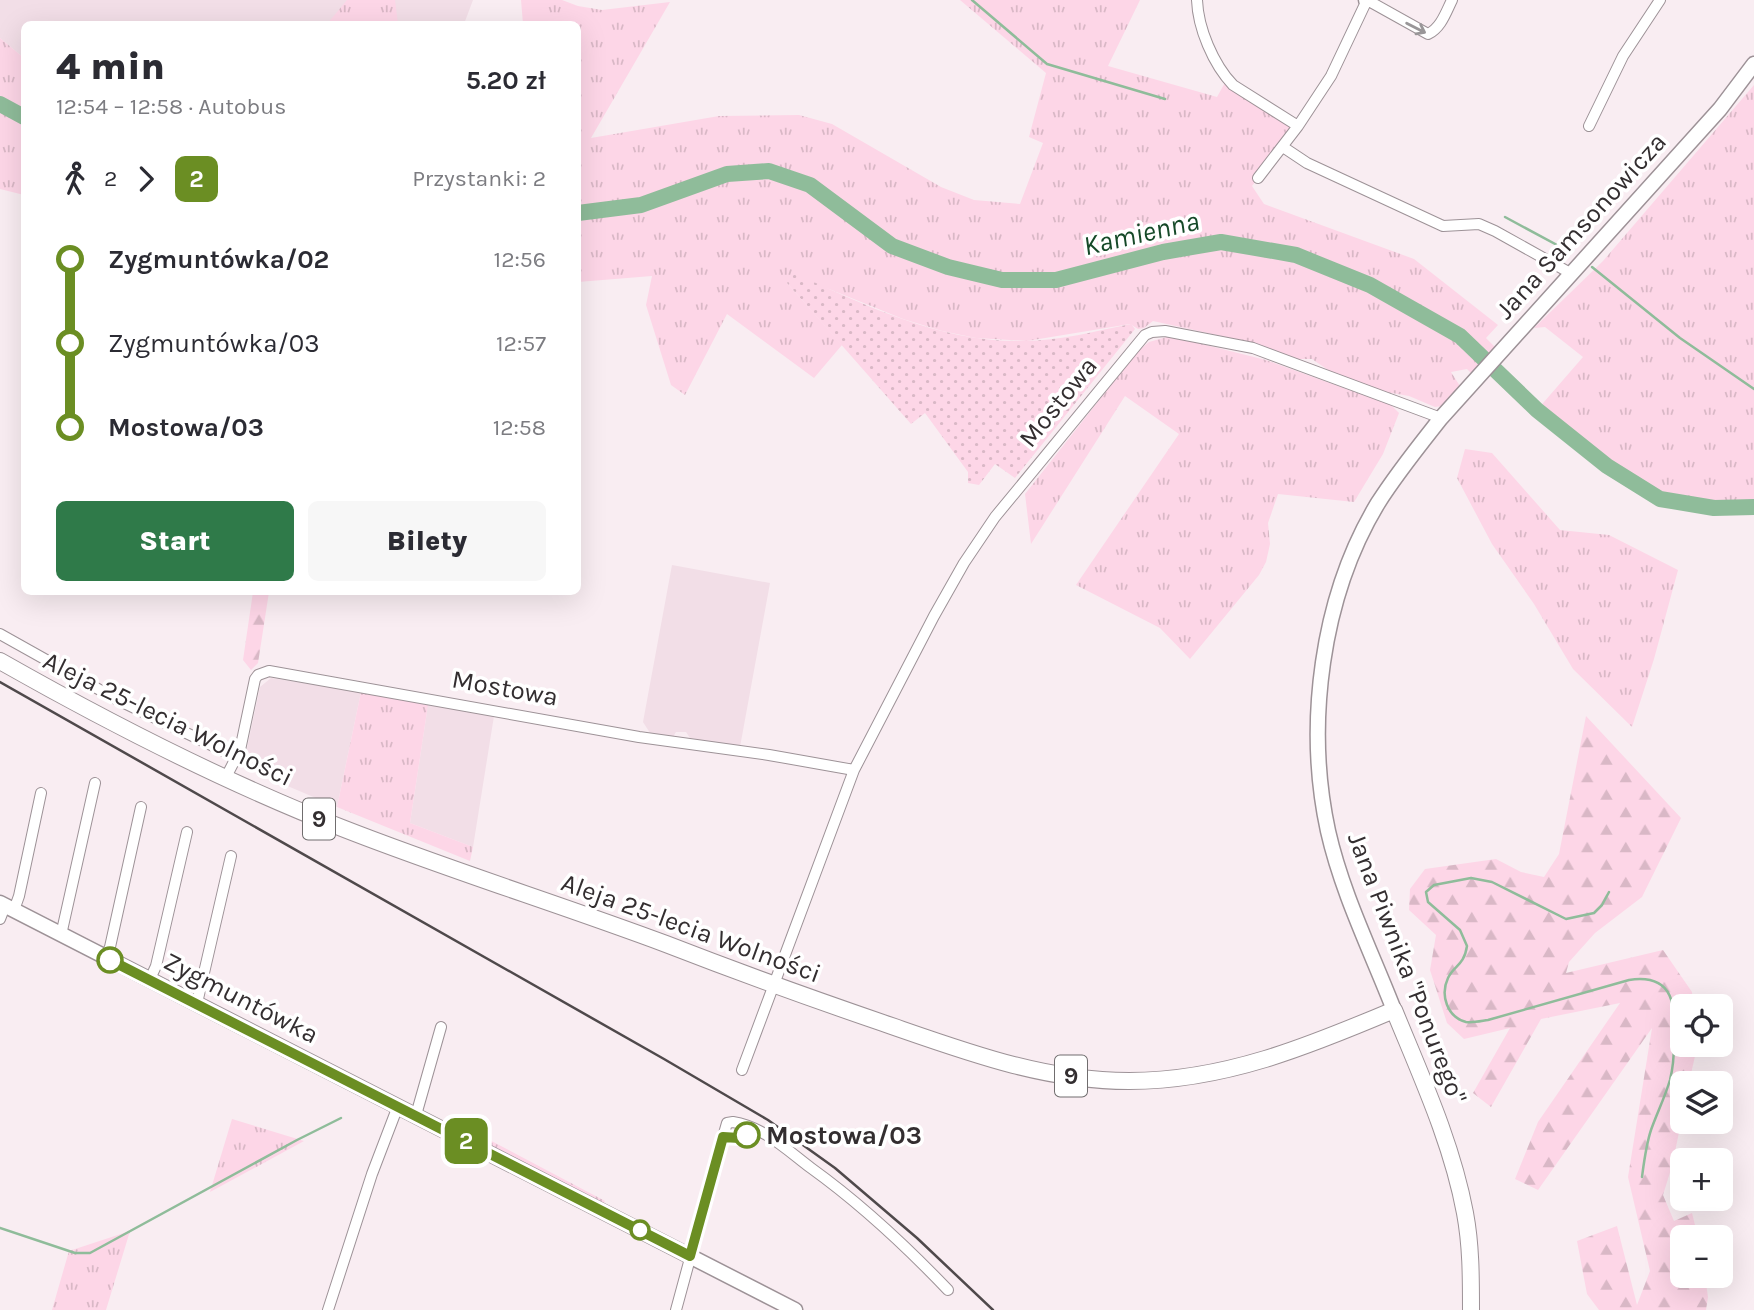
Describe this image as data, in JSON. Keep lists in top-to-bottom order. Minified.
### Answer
{"streets":{"main road":["Jana Samsonowicza","Aleja 25-lecia Wolności","9","Jana Piwnika \"Ponurego\"","Zygmuntówka"],"street":["Mostowa"]},"crossings":[["Jana Samsonowicza","Mostowa"],["Jana Samsonowicza","Jana Piwnika \"Ponurego\""],["Mostowa","Aleja 25-lecia Wolności"],["Mostowa","Jana Piwnika \"Ponurego\""],["Aleja 25-lecia Wolności","Jana Piwnika \"Ponurego\""]],"water":["Kamienna"],"places":["Mostowa/03"],"lines":["bus line 2"],"page":{"on_map":"2","heading":["4 min","12:54 – 12:58 · Autobus","5.20 zł"],"legs":["2","2","Przystanki: 2"],"list":[{"name":"Zygmuntówka/02","value":"12:56"},{"name":"Zygmuntówka/03","value":"12:57"},{"name":"Mostowa/03","value":"12:58"}],"buttons":["Start","Bilety"],"map_buttons":["+","−"]}}
